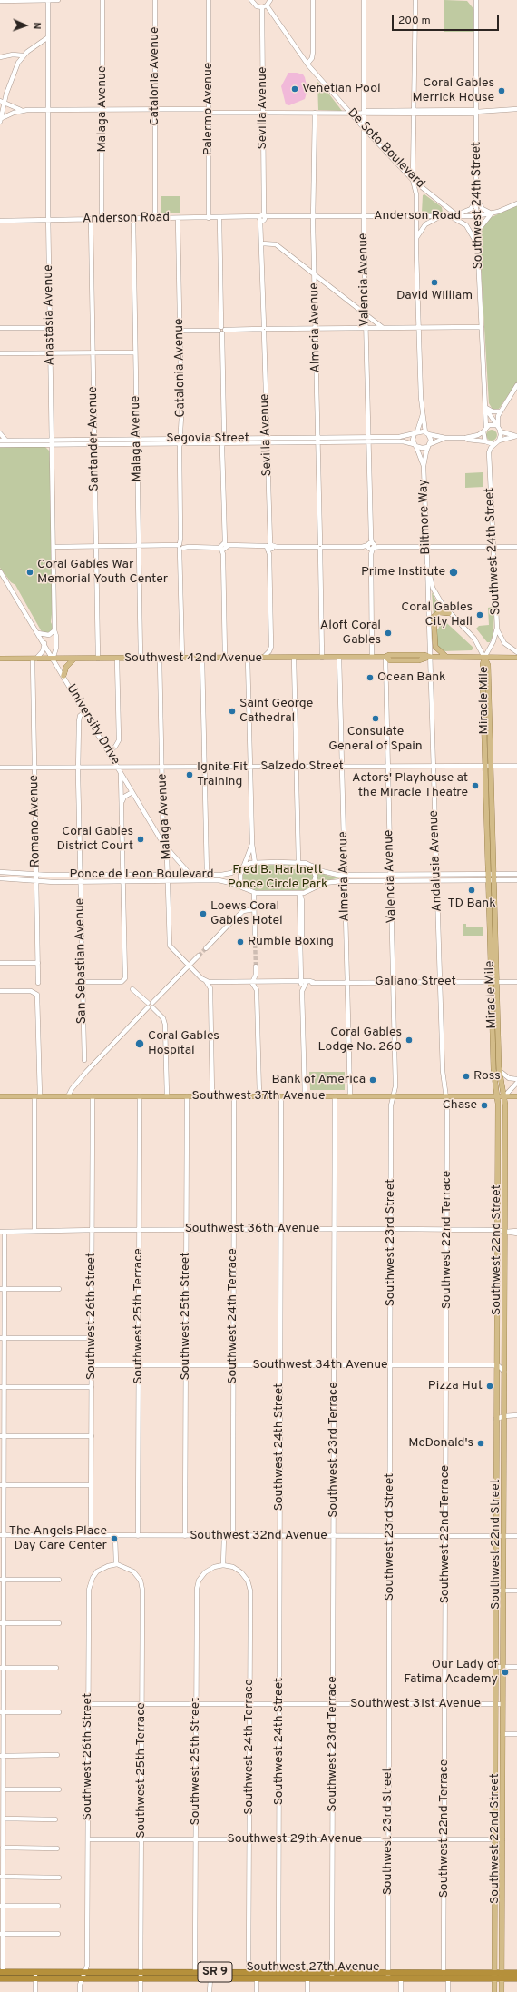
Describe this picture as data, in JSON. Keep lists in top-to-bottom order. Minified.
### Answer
{"streets":{"highway":["Southwest 27th Avenue","SR 9"],"main road":["Southwest 42nd Avenue","Miracle Mile","Southwest 37th Avenue","Southwest 22nd Street"],"street":["Catalonia Avenue","Sevilla Avenue","Malaga Avenue","Palermo Avenue","De Soto Boulevard","Southwest 24th Street","Anderson Road","Valencia Avenue","Anastasia Avenue","Almeria Avenue","Santander Avenue","Segovia Street","Biltmore Way","University Drive","Salzedo Street","Romano Avenue","Andalusia Avenue","Ponce de Leon Boulevard","San Sebastian Avenue","Galiano Street","Southwest 36th Avenue","Southwest 22nd Terrace","Southwest 23rd Street","Southwest 26th Street","Southwest 25th Terrace","Southwest 25th Street","Southwest 24th Terrace","Southwest 34th Avenue","Southwest 23rd Terrace","Southwest 32nd Avenue","Southwest 31st Avenue","Southwest 29th Avenue"]},"crossings":[["Catalonia Avenue","Anderson Road"],["Catalonia Avenue","Segovia Street"],["Catalonia Avenue","Southwest 42nd Avenue"],["Sevilla Avenue","De Soto Boulevard"],["Sevilla Avenue","Anderson Road"],["Sevilla Avenue","Segovia Street"],["Sevilla Avenue","Southwest 42nd Avenue"],["Malaga Avenue","Anderson Road"],["Malaga Avenue","Segovia Street"],["Malaga Avenue","Southwest 42nd Avenue"],["Malaga Avenue","University Drive"],["Malaga Avenue","Salzedo Street"],["Malaga Avenue","Ponce de Leon Boulevard"],["Malaga Avenue","Galiano Street"],["Malaga Avenue","Southwest 37th Avenue"],["Palermo Avenue","Anderson Road"],["De Soto Boulevard","Anderson Road"],["De Soto Boulevard","Valencia Avenue"],["Southwest 24th Street","Anderson Road"],["Southwest 24th Street","Biltmore Way"],["Southwest 24th Street","Southwest 42nd Avenue"],["Southwest 24th Street","Miracle Mile"],["Southwest 24th Street","Southwest 37th Avenue"],["Southwest 24th Street","Southwest 36th Avenue"],["Southwest 24th Street","Southwest 34th Avenue"],["Southwest 24th Street","Southwest 32nd Avenue"],["Southwest 24th Street","Southwest 31st Avenue"],["Southwest 24th Street","Southwest 29th Avenue"],["Southwest 24th Street","Southwest 27th Avenue"],["Anderson Road","Valencia Avenue"],["Anderson Road","Anastasia Avenue"],["Anderson Road","Almeria Avenue"],["Anderson Road","Santander Avenue"],["Valencia Avenue","Segovia Street"],["Valencia Avenue","Southwest 42nd Avenue"],["Valencia Avenue","Salzedo Street"],["Valencia Avenue","Ponce de Leon Boulevard"],["Valencia Avenue","Galiano Street"],["Valencia Avenue","Southwest 37th Avenue"],["Valencia Avenue","Southwest 23rd Street"],["Anastasia Avenue","Segovia Street"],["Anastasia Avenue","Southwest 42nd Avenue"],["Anastasia Avenue","University Drive"],["Almeria Avenue","Segovia Street"],["Almeria Avenue","Southwest 42nd Avenue"],["Almeria Avenue","Salzedo Street"],["Almeria Avenue","Ponce de Leon Boulevard"],["Almeria Avenue","Galiano Street"],["Almeria Avenue","Southwest 37th Avenue"],["Santander Avenue","Segovia Street"],["Santander Avenue","Southwest 42nd Avenue"],["Segovia Street","Biltmore Way"],["Biltmore Way","Southwest 42nd Avenue"],["Biltmore Way","Miracle Mile"],["Biltmore Way","Andalusia Avenue"],["Southwest 42nd Avenue","Miracle Mile"],["Southwest 42nd Avenue","University Drive"],["Southwest 42nd Avenue","Romano Avenue"],["Southwest 42nd Avenue","Andalusia Avenue"],["Miracle Mile","Salzedo Street"],["Miracle Mile","Ponce de Leon Boulevard"],["Miracle Mile","Galiano Street"],["Miracle Mile","Southwest 37th Avenue"],["Miracle Mile","Southwest 22nd Street"],["University Drive","Salzedo Street"],["University Drive","Ponce de Leon Boulevard"],["University Drive","San Sebastian Avenue"],["Salzedo Street","Romano Avenue"],["Salzedo Street","Andalusia Avenue"],["Salzedo Street","San Sebastian Avenue"],["Romano Avenue","Ponce de Leon Boulevard"],["Andalusia Avenue","Ponce de Leon Boulevard"],["Andalusia Avenue","Galiano Street"],["Andalusia Avenue","Southwest 37th Avenue"],["Andalusia Avenue","Southwest 22nd Terrace"],["Ponce de Leon Boulevard","San Sebastian Avenue"],["Southwest 37th Avenue","Southwest 22nd Terrace"],["Southwest 37th Avenue","Southwest 23rd Street"],["Southwest 37th Avenue","Southwest 22nd Street"],["Southwest 37th Avenue","Southwest 26th Street"],["Southwest 37th Avenue","Southwest 25th Terrace"],["Southwest 37th Avenue","Southwest 25th Street"],["Southwest 37th Avenue","Southwest 24th Terrace"],["Southwest 37th Avenue","Southwest 23rd Terrace"],["Southwest 36th Avenue","Southwest 22nd Terrace"],["Southwest 36th Avenue","Southwest 23rd Street"],["Southwest 36th Avenue","Southwest 22nd Street"],["Southwest 36th Avenue","Southwest 26th Street"],["Southwest 36th Avenue","Southwest 25th Terrace"],["Southwest 36th Avenue","Southwest 25th Street"],["Southwest 36th Avenue","Southwest 24th Terrace"],["Southwest 36th Avenue","Southwest 23rd Terrace"],["Southwest 22nd Terrace","Southwest 34th Avenue"],["Southwest 22nd Terrace","Southwest 32nd Avenue"],["Southwest 22nd Terrace","Southwest 31st Avenue"],["Southwest 22nd Terrace","Southwest 29th Avenue"],["Southwest 22nd Terrace","Southwest 27th Avenue"],["Southwest 23rd Street","Southwest 34th Avenue"],["Southwest 23rd Street","Southwest 32nd Avenue"],["Southwest 23rd Street","Southwest 31st Avenue"],["Southwest 23rd Street","Southwest 29th Avenue"],["Southwest 23rd Street","Southwest 27th Avenue"],["Southwest 22nd Street","Southwest 34th Avenue"],["Southwest 22nd Street","Southwest 32nd Avenue"],["Southwest 22nd Street","Southwest 31st Avenue"],["Southwest 22nd Street","Southwest 29th Avenue"],["Southwest 22nd Street","Southwest 27th Avenue"],["Southwest 26th Street","Southwest 25th Terrace"],["Southwest 26th Street","Southwest 34th Avenue"],["Southwest 26th Street","Southwest 32nd Avenue"],["Southwest 26th Street","Southwest 31st Avenue"],["Southwest 26th Street","Southwest 29th Avenue"],["Southwest 26th Street","Southwest 27th Avenue"],["Southwest 25th Terrace","Southwest 34th Avenue"],["Southwest 25th Terrace","Southwest 32nd Avenue"],["Southwest 25th Terrace","Southwest 31st Avenue"],["Southwest 25th Terrace","Southwest 29th Avenue"],["Southwest 25th Terrace","Southwest 27th Avenue"],["Southwest 25th Street","Southwest 24th Terrace"],["Southwest 25th Street","Southwest 34th Avenue"],["Southwest 25th Street","Southwest 32nd Avenue"],["Southwest 25th Street","Southwest 31st Avenue"],["Southwest 25th Street","Southwest 29th Avenue"],["Southwest 25th Street","Southwest 27th Avenue"],["Southwest 24th Terrace","Southwest 34th Avenue"],["Southwest 24th Terrace","Southwest 32nd Avenue"],["Southwest 24th Terrace","Southwest 31st Avenue"],["Southwest 24th Terrace","Southwest 29th Avenue"],["Southwest 24th Terrace","Southwest 27th Avenue"],["Southwest 34th Avenue","Southwest 23rd Terrace"],["Southwest 23rd Terrace","Southwest 32nd Avenue"],["Southwest 23rd Terrace","Southwest 31st Avenue"],["Southwest 23rd Terrace","Southwest 29th Avenue"],["Southwest 23rd Terrace","Southwest 27th Avenue"]],"parks":["Fred B. Hartnett Ponce Circle Park"],"places":["Venetian Pool","Coral Gables Merrick House","David William","Coral Gables War Memorial Youth Center","Prime Institute","Coral Gables City Hall","Aloft Coral Gables","Ocean Bank","Saint George Cathedral","Consulate General of Spain","Ignite Fit Training","Actors' Playhouse at the Miracle Theatre","Coral Gables District Court","TD Bank","Loews Coral Gables Hotel","Rumble Boxing","Coral Gables Lodge No. 260","Coral Gables Hospital","Ross","Bank of America","Chase","Pizza Hut","McDonald's","The Angels Place Day Care Center","Our Lady of Fatima Academy"],"scale_bar":"200 m","north":"right"}
